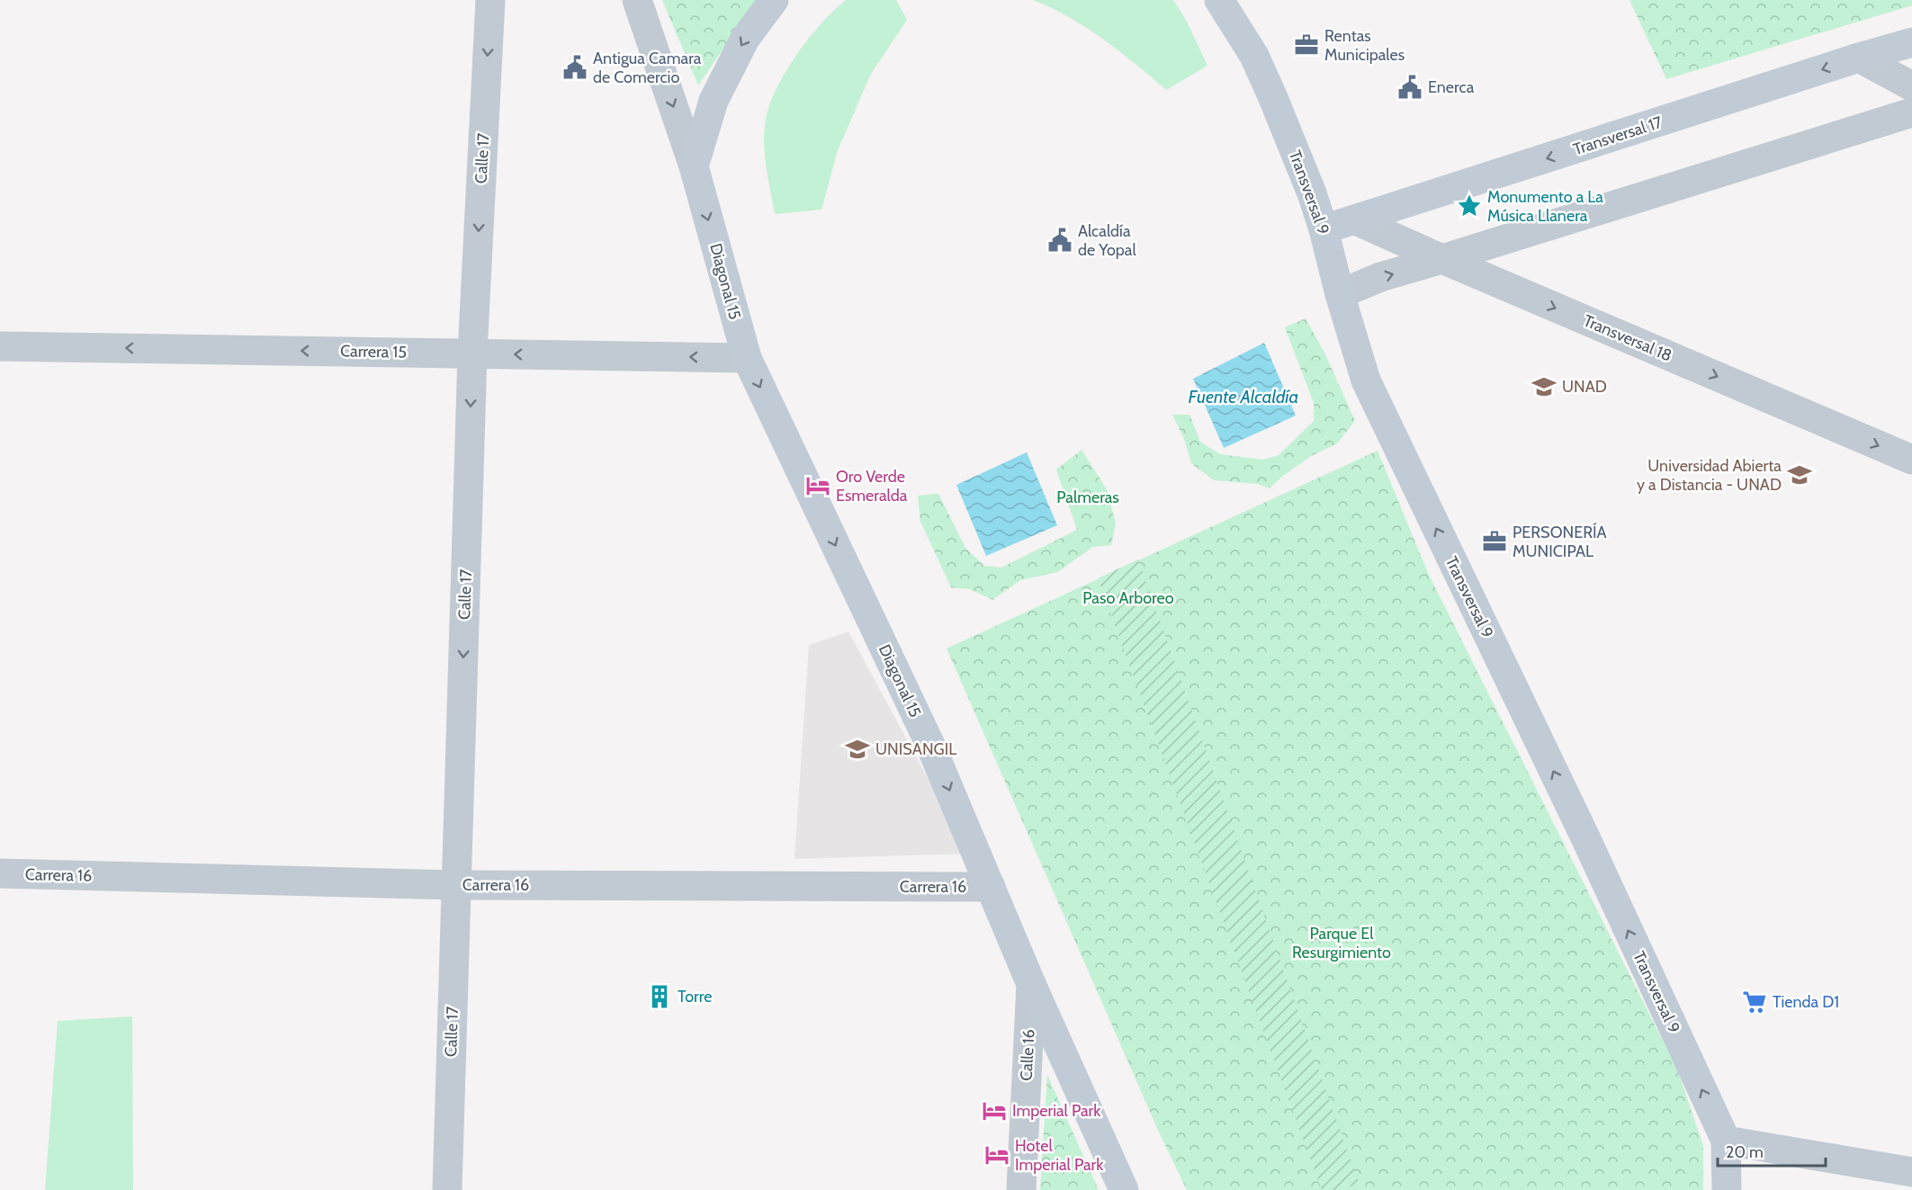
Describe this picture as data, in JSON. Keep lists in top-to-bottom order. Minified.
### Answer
{"streets":{"street":["Transversal 17","Calle 17","Transversal 9","Diagonal 15","Transversal 18","Carrera 15","Carrera 16","Calle 16"]},"crossings":[["Transversal 17","Transversal 9"],["Transversal 17","Transversal 18"],["Calle 17","Carrera 15"],["Calle 17","Carrera 16"],["Diagonal 15","Carrera 15"],["Diagonal 15","Carrera 16"],["Diagonal 15","Calle 16"]],"one_way":["Transversal 9","Diagonal 15","Transversal 18","Carrera 15"],"water":["Fuente Alcaldía"],"parks":["Palmeras","Paso Arboreo","Parque El Resurgimiento"],"places":{"office":["Rentas Municipales","PERSONERÍA MUNICIPAL"],"public building":["Antigua Camara de Comercio","Enerca","Alcaldía de Yopal"],"place":["Monumento a La Música Llanera"],"school or university":["UNAD","Universidad Abierta y a Distancia - UNAD","UNISANGIL"],"hotel":["Oro Verde Esmeralda","Imperial Park","Hotel Imperial Park"],"building":["Torre"],"supermarket":["Tienda D1"]},"scale_bar":"20 m"}
